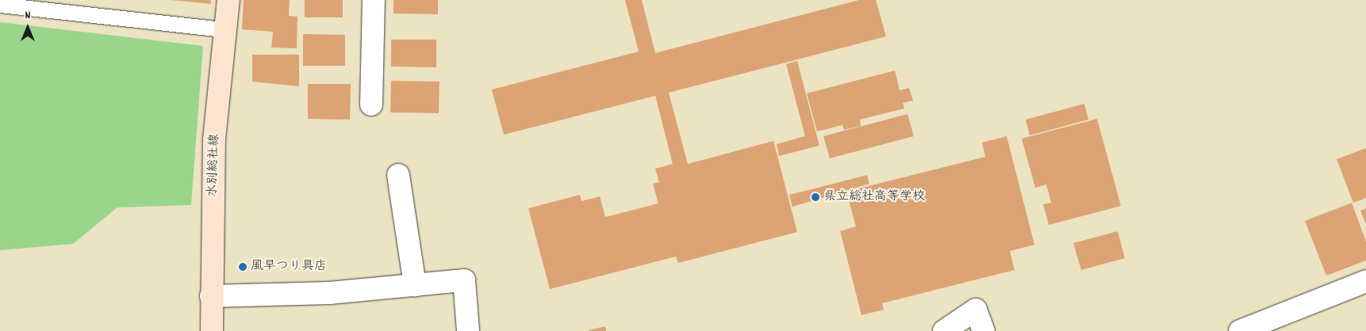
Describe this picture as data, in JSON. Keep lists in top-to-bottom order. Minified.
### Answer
{"streets":{"main road":["水別総社線"]},"places":["県立総社高等学校","風早つり具店"],"north":"top"}
